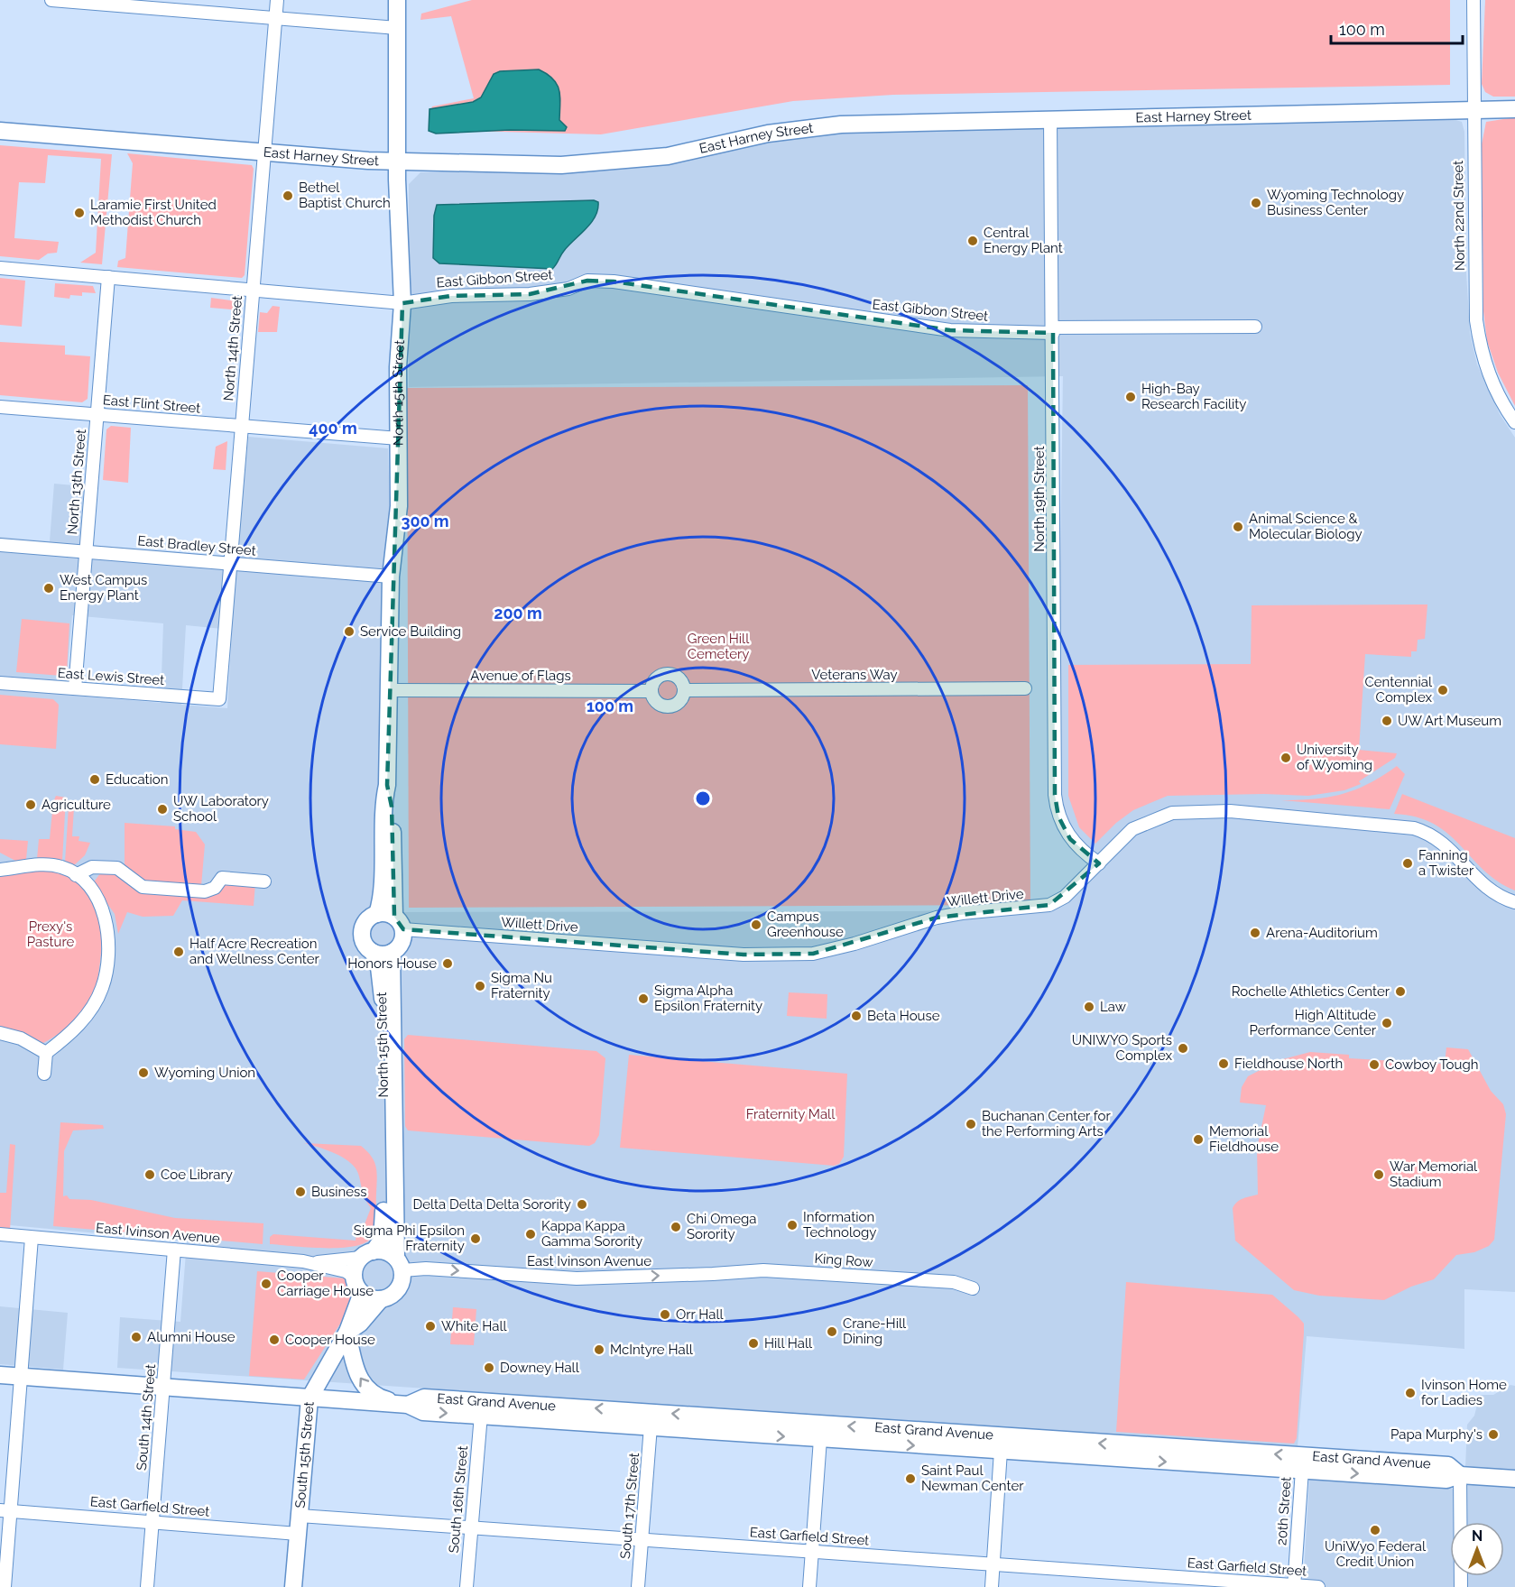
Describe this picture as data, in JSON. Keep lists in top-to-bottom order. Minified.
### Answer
{"streets":{"main road":["East Harney Street","North 15th Street","East Grand Avenue","South 15th Street"],"street":["North 22nd Street","East Gibbon Street","North 14th Street","East Flint Street","North 13th Street","North 19th Street","East Bradley Street","Veterans Way","Avenue of Flags","East Lewis Street","Willett Drive","East Ivinson Avenue","King Row","South 14th Street","South 16th Street","South 17th Street","East Garfield Street","20th Street"]},"crossings":[["East Harney Street","North 22nd Street"],["East Harney Street","North 14th Street"],["East Harney Street","North 15th Street"],["East Harney Street","North 19th Street"],["East Gibbon Street","North 14th Street"],["East Gibbon Street","North 15th Street"],["East Gibbon Street","North 13th Street"],["East Gibbon Street","North 19th Street"],["North 14th Street","East Flint Street"],["North 14th Street","East Bradley Street"],["North 14th Street","East Lewis Street"],["North 15th Street","East Flint Street"],["North 15th Street","East Bradley Street"],["North 15th Street","Avenue of Flags"],["North 15th Street","Willett Drive"],["North 15th Street","South 15th Street"],["East Flint Street","North 13th Street"],["North 13th Street","East Bradley Street"],["North 13th Street","East Lewis Street"],["North 19th Street","Willett Drive"],["Veterans Way","Avenue of Flags"],["East Ivinson Avenue","King Row"],["East Ivinson Avenue","South 14th Street"],["East Ivinson Avenue","South 15th Street"],["East Grand Avenue","South 14th Street"],["East Grand Avenue","South 15th Street"],["East Grand Avenue","South 16th Street"],["East Grand Avenue","South 17th Street"],["East Grand Avenue","20th Street"],["South 14th Street","East Garfield Street"],["South 15th Street","East Garfield Street"],["South 16th Street","East Garfield Street"],["South 17th Street","East Garfield Street"],["East Garfield Street","20th Street"]],"one_way":["East Ivinson Avenue"],"parks":["Green Hill Cemetery","Prexy's Pasture","Fraternity Mall"],"places":["Bethel Baptist Church","Wyoming Technology Business Center","Laramie First United Methodist Church","Central Energy Plant","High-Bay Research Facility","Animal Science & Molecular Biology","West Campus Energy Plant","Service Building","Centennial Complex","UW Art Museum","University of Wyoming","Education","Agriculture","UW Laboratory School","Fanning a Twister","Campus Greenhouse","Arena-Auditorium","Half Acre Recreation and Wellness Center","Honors House","Sigma Nu Fraternity","Rochelle Athletics Center","Sigma Alpha Epsilon Fraternity","Law","Beta House","High Altitude Performance Center","UNIWYO Sports Complex","Fieldhouse North","Cowboy Tough","Wyoming Union","Buchanan Center for the Performing Arts","Memorial Fieldhouse","Coe Library","War Memorial Stadium","Business","Delta Delta Delta Sorority","Information Technology","Chi Omega Sorority","Kappa Kappa Gamma Sorority","Sigma Phi Epsilon Fraternity","Cooper Carriage House","Orr Hall","White Hall","Crane-Hill Dining","Alumni House","Cooper House","Hill Hall","McIntyre Hall","Downey Hall","Ivinson Home for Ladies","Papa Murphy's","Saint Paul Newman Center","UniWyo Federal Credit Union"],"scale_bar":"100 m","north":"top","rings":["400 m","300 m","200 m","100 m"]}
